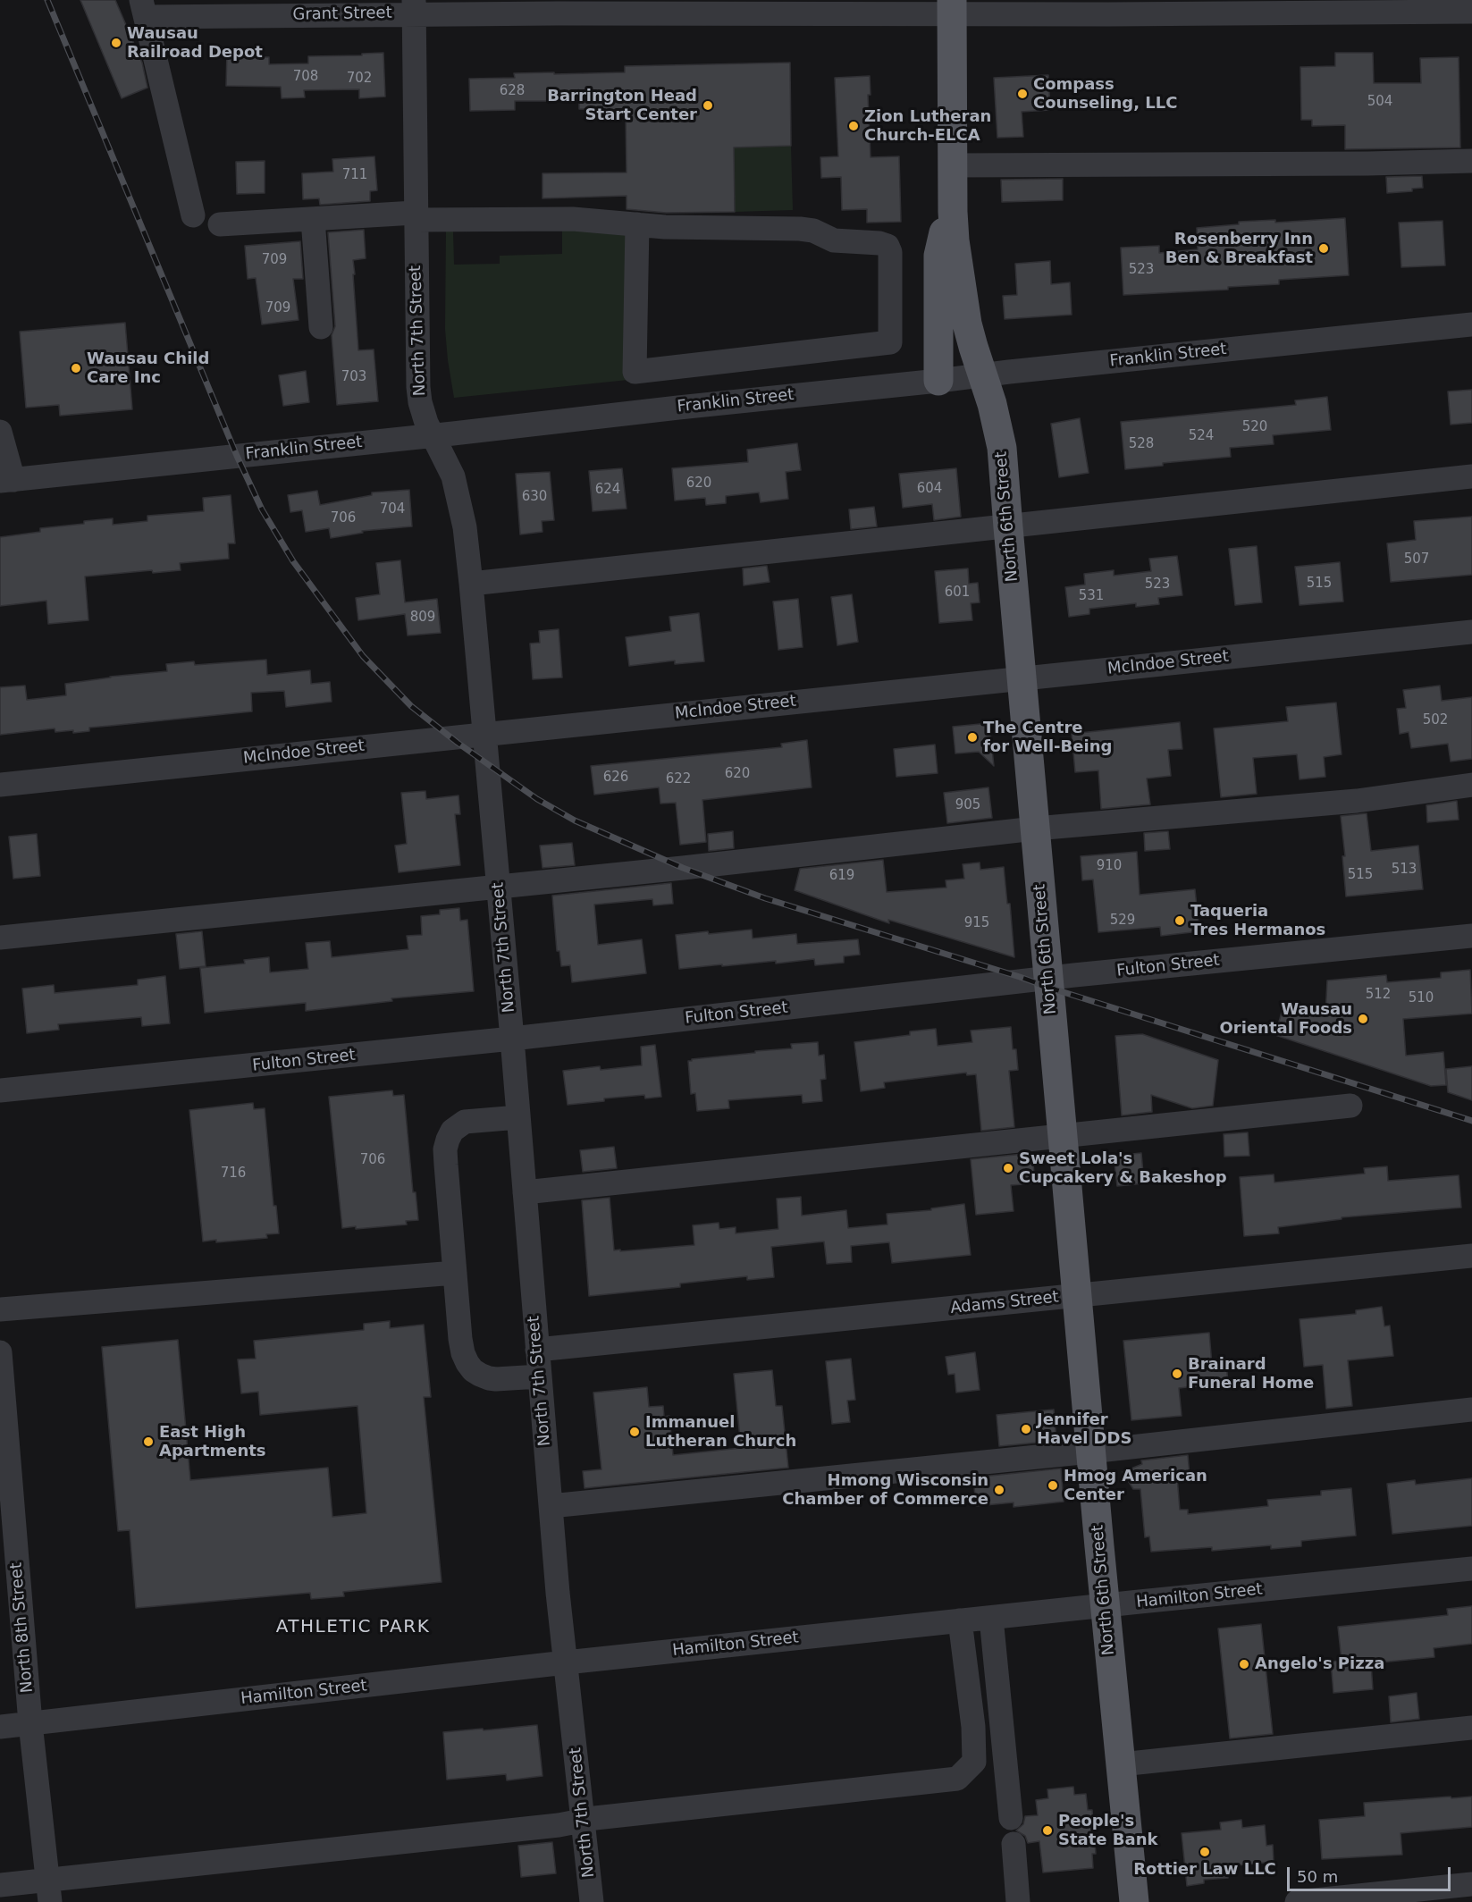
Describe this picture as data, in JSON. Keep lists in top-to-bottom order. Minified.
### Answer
{"streets":{"main road":["North 6th Street"],"street":["Grant Street","North 7th Street","Franklin Street","McIndoe Street","Fulton Street","Adams Street","Hamilton Street","North 8th Street"]},"crossings":[["Grant Street","North 7th Street"],["Grant Street","North 6th Street"],["North 7th Street","Franklin Street"],["North 7th Street","McIndoe Street"],["North 7th Street","Fulton Street"],["North 7th Street","Adams Street"],["North 7th Street","Hamilton Street"],["Franklin Street","North 6th Street"],["North 6th Street","McIndoe Street"],["North 6th Street","Fulton Street"],["North 6th Street","Adams Street"],["North 6th Street","Hamilton Street"],["Hamilton Street","North 8th Street"]],"districts":["ATHLETIC PARK"],"places":["Wausau Railroad Depot","Compass Counseling, LLC","Barrington Head Start Center","Zion Lutheran Church-ELCA","Rosenberry Inn Ben & Breakfast","Wausau Child Care Inc","The Centre for Well-Being","Taqueria Tres Hermanos","Wausau Oriental Foods","Sweet Lola's Cupcakery & Bakeshop","Brainard Funeral Home","Jennifer Havel DDS","Immanuel Lutheran Church","East High Apartments","Hmog American Center","Hmong Wisconsin Chamber of Commerce","Angelo's Pizza","People's State Bank","Rottier Law LLC"],"house_numbers":["708","702","628","504","711","709","523","709","703","520","524","528","620","604","624","630","704","706","507","515","523","601","531","809","502","620","626","622","905","910","513","515","619","529","915","512","510","706","716"],"scale_bar":"50 m"}
